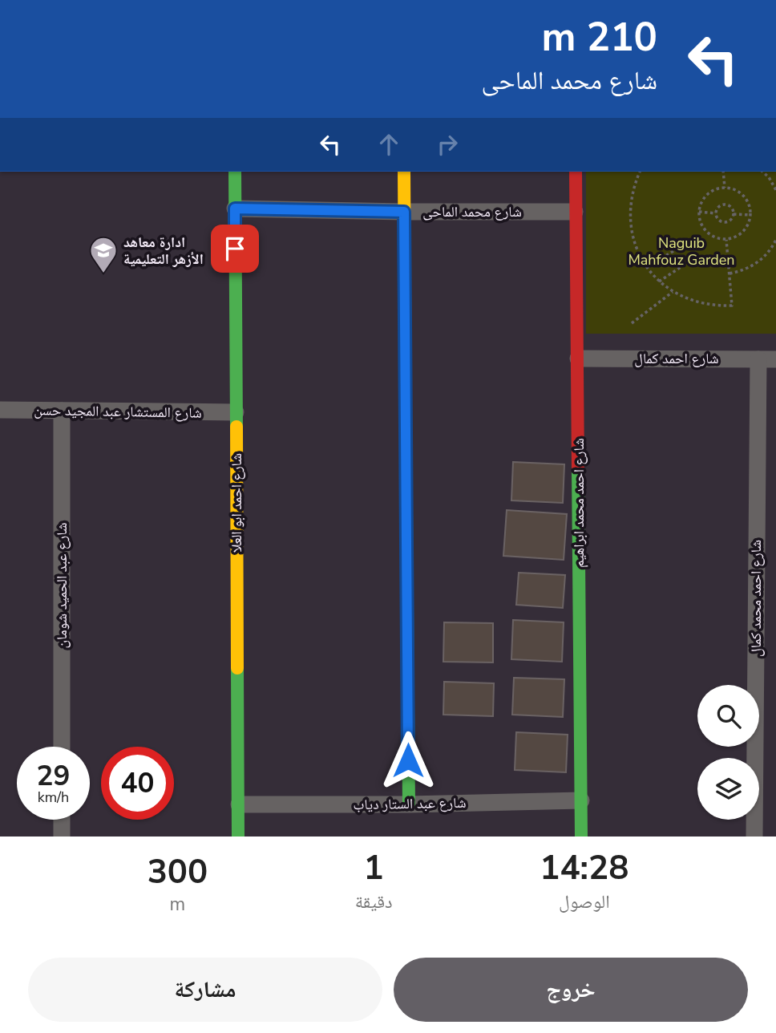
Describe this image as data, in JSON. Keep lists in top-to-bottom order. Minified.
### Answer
{"streets":{"street":["شارع محمد الماحى","شارع احمد كمال","شارع المستشار عبد المجيد حسن","شارع احمد ابو العلا","شارع احمد محمد ابراهيم","شارع عبد الحميد شومان","شارع احمد محمد كمال","شارع عبد الستار دياب"]},"crossings":[["شارع محمد الماحى","شارع احمد ابو العلا"],["شارع محمد الماحى","شارع احمد محمد ابراهيم"],["شارع احمد كمال","شارع احمد محمد ابراهيم"],["شارع احمد كمال","شارع احمد محمد كمال"],["شارع المستشار عبد المجيد حسن","شارع احمد ابو العلا"],["شارع المستشار عبد المجيد حسن","شارع عبد الحميد شومان"],["شارع احمد ابو العلا","شارع عبد الستار دياب"],["شارع احمد محمد ابراهيم","شارع عبد الستار دياب"]],"parks":["Naguib Mahfouz Garden"],"places":{"school or university":["ادارة معاهد الأزهر التعليمية"]},"page":{"turn":["210 m","شارع محمد الماحى"],"speed":"29 km/h","limit":"40","eta":["14:28","الوصول","1","دقيقة","300","m"],"buttons":["خروج","مشاركة"]}}
